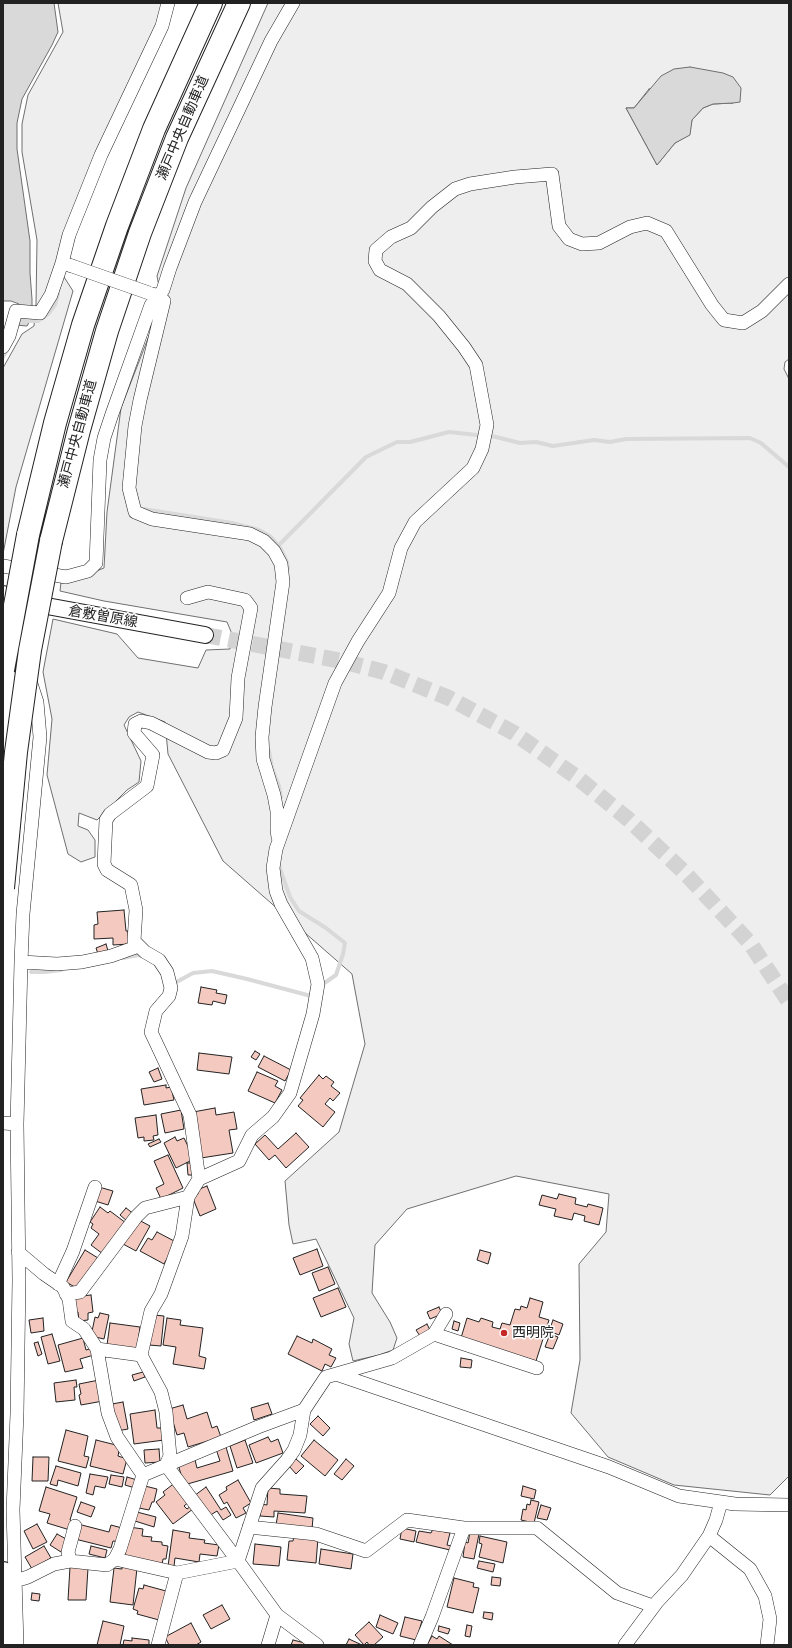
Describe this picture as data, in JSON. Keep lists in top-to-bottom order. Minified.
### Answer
{"streets":{"highway":["瀬戸中央自動車道"],"street":["倉敷曽原線"]},"places":["西明院"]}
